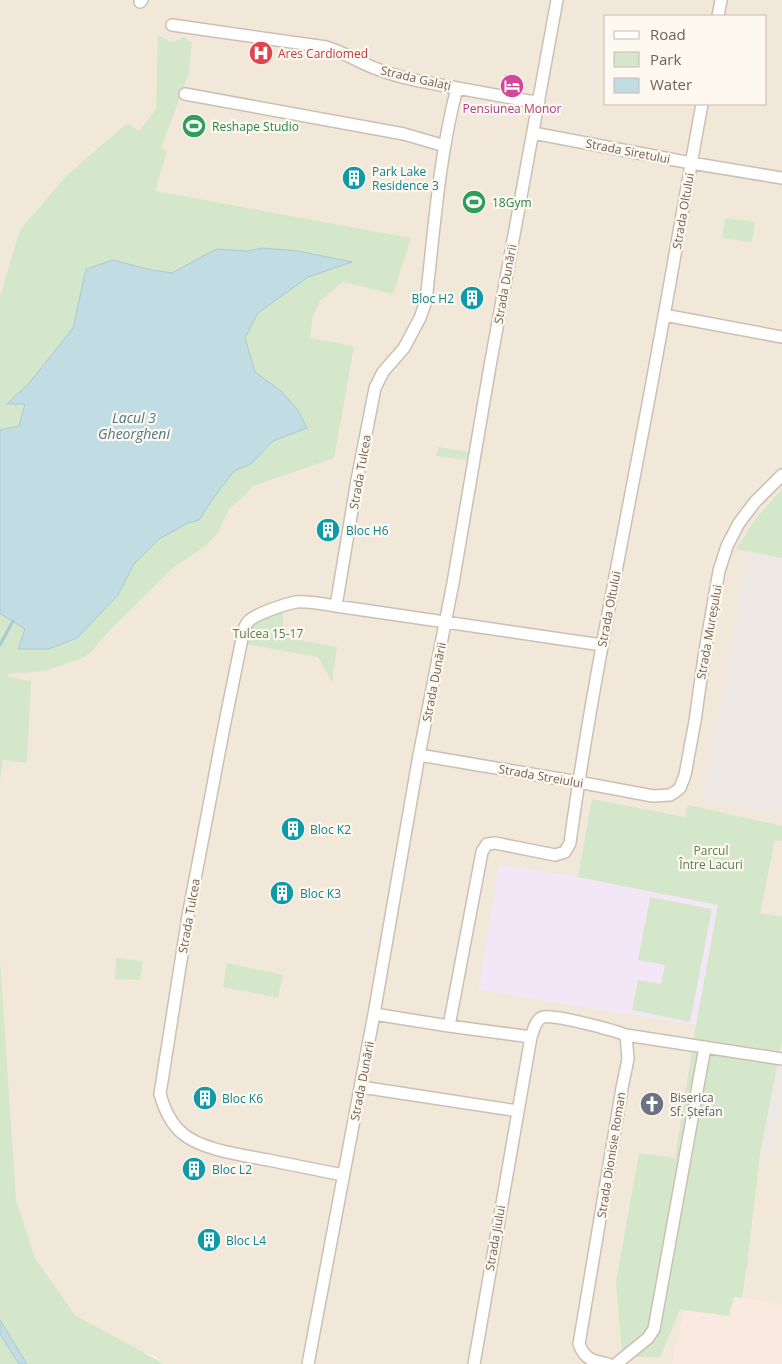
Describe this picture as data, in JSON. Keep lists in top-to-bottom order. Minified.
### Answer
{"streets":{"street":["Strada Galați","Strada Siretului","Strada Oltului","Strada Dunării","Strada Tulcea","Strada Mureșului","Strada Streiului","Strada Dionisie Roman","Strada Jiului"]},"crossings":[["Strada Galați","Strada Dunării"],["Strada Galați","Strada Tulcea"],["Strada Siretului","Strada Oltului"],["Strada Siretului","Strada Dunării"],["Strada Oltului","Strada Tulcea"],["Strada Oltului","Strada Streiului"],["Strada Dunării","Strada Tulcea"],["Strada Dunării","Strada Streiului"],["Strada Mureșului","Strada Streiului"]],"water":["Lacul 3 Gheorgheni"],"parks":["Tulcea 15-17","Parcul Între Lacuri"],"places":{"hospital":["Ares Cardiomed"],"hotel":["Pensiunea Monor"],"sports":["Reshape Studio","18Gym"],"building":["Park Lake Residence 3","Bloc H2","Bloc H6","Bloc K2","Bloc K3","Bloc K6","Bloc L2","Bloc L4"],"church":["Biserica Sf. Ștefan"]},"legend":["Road","Park","Water"]}
